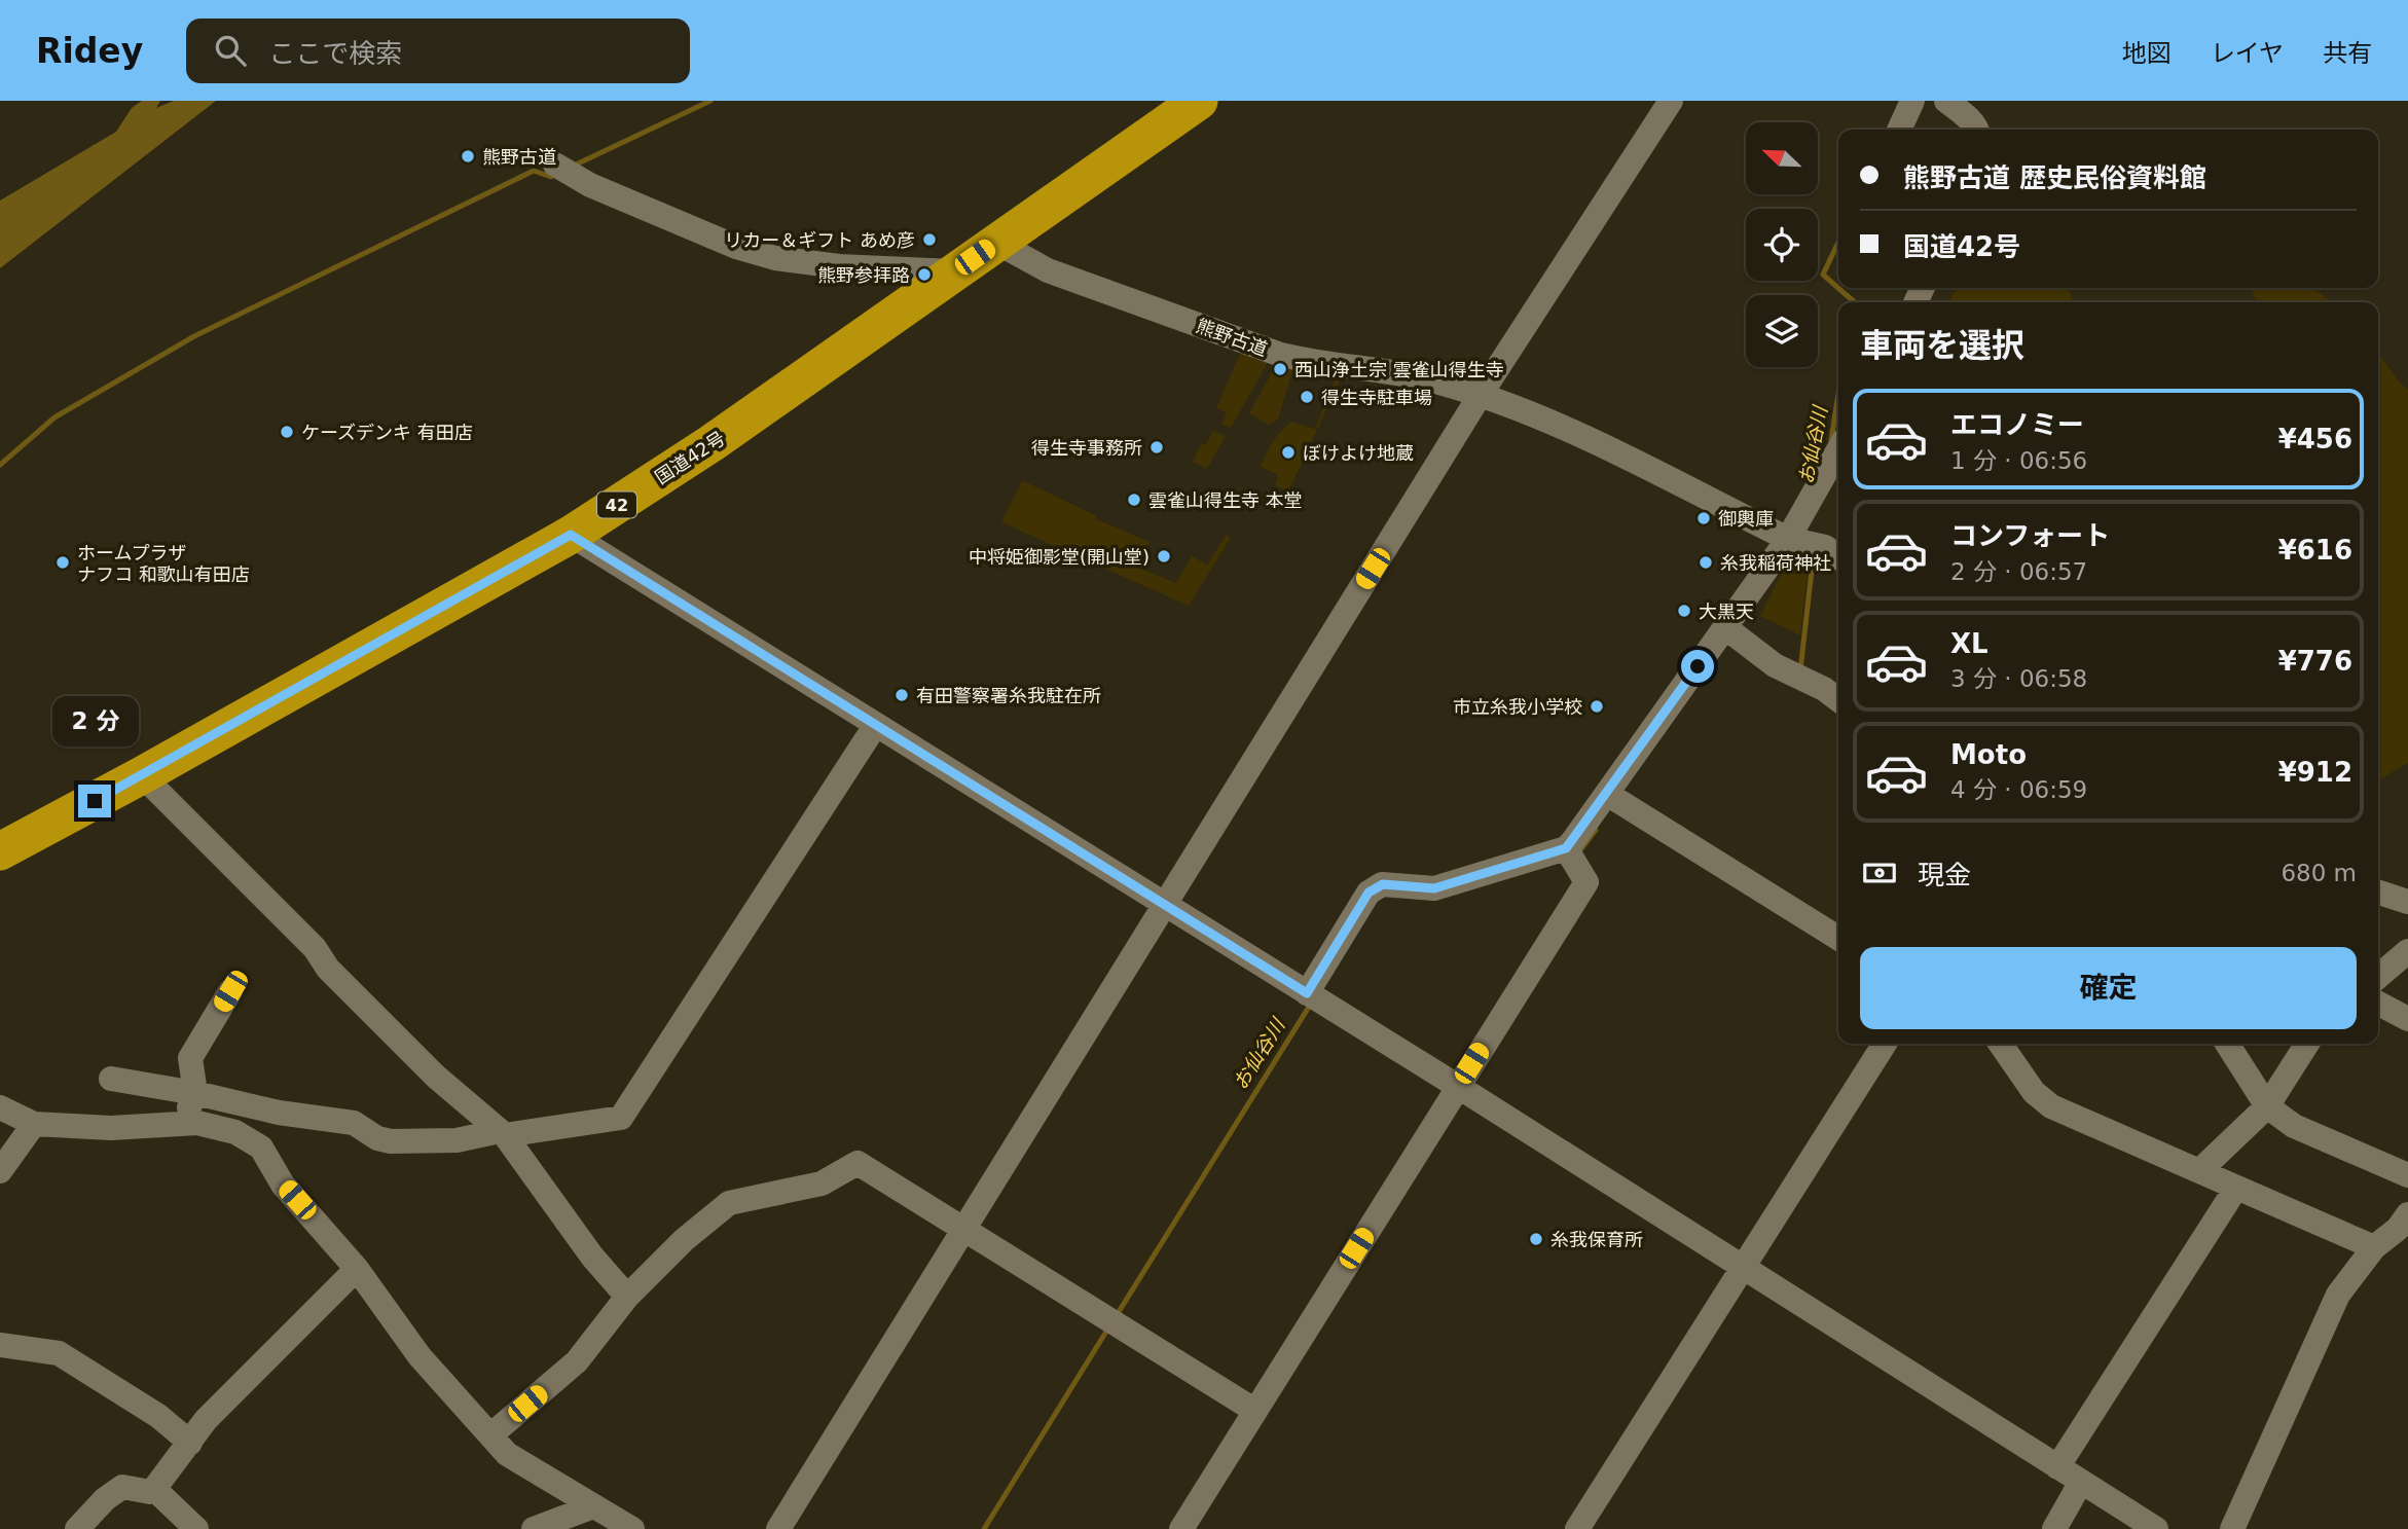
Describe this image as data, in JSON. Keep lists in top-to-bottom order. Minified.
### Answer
{"streets":{"highway":["国道42号","42"],"street":["熊野古道"]},"crossings":[["熊野古道","国道42号"]],"water":["お仙谷川"],"places":["熊野古道","リカー＆ギフト あめ彦","熊野参拝路","西山浄土宗 雲雀山得生寺","得生寺駐車場","ケーズデンキ 有田店","得生寺事務所","ぼけよけ地蔵","雲雀山得生寺 本堂","御輿庫","中将姫御影堂(開山堂)","ホームプラザ ナフコ 和歌山有田店","糸我稲荷神社","大黒天","有田警察署糸我駐在所","市立糸我小学校","糸我保育所"],"north":"top left","page":{"header":"Ridey","search":"ここで検索","nav":["地図","レイヤ","共有"],"banner":["熊野古道 歴史民俗資料館","国道42号"],"heading":"車両を選択","list":[{"name":"エコノミー","note":"1 分 · 06:56","value":"¥456"},{"name":"コンフォート","note":"2 分 · 06:57","value":"¥616"},{"name":"XL","note":"3 分 · 06:58","value":"¥776"},{"name":"Moto","note":"4 分 · 06:59","value":"¥912"}],"bubble":"2 分","pay":["現金","680 m"],"buttons":"確定"}}
